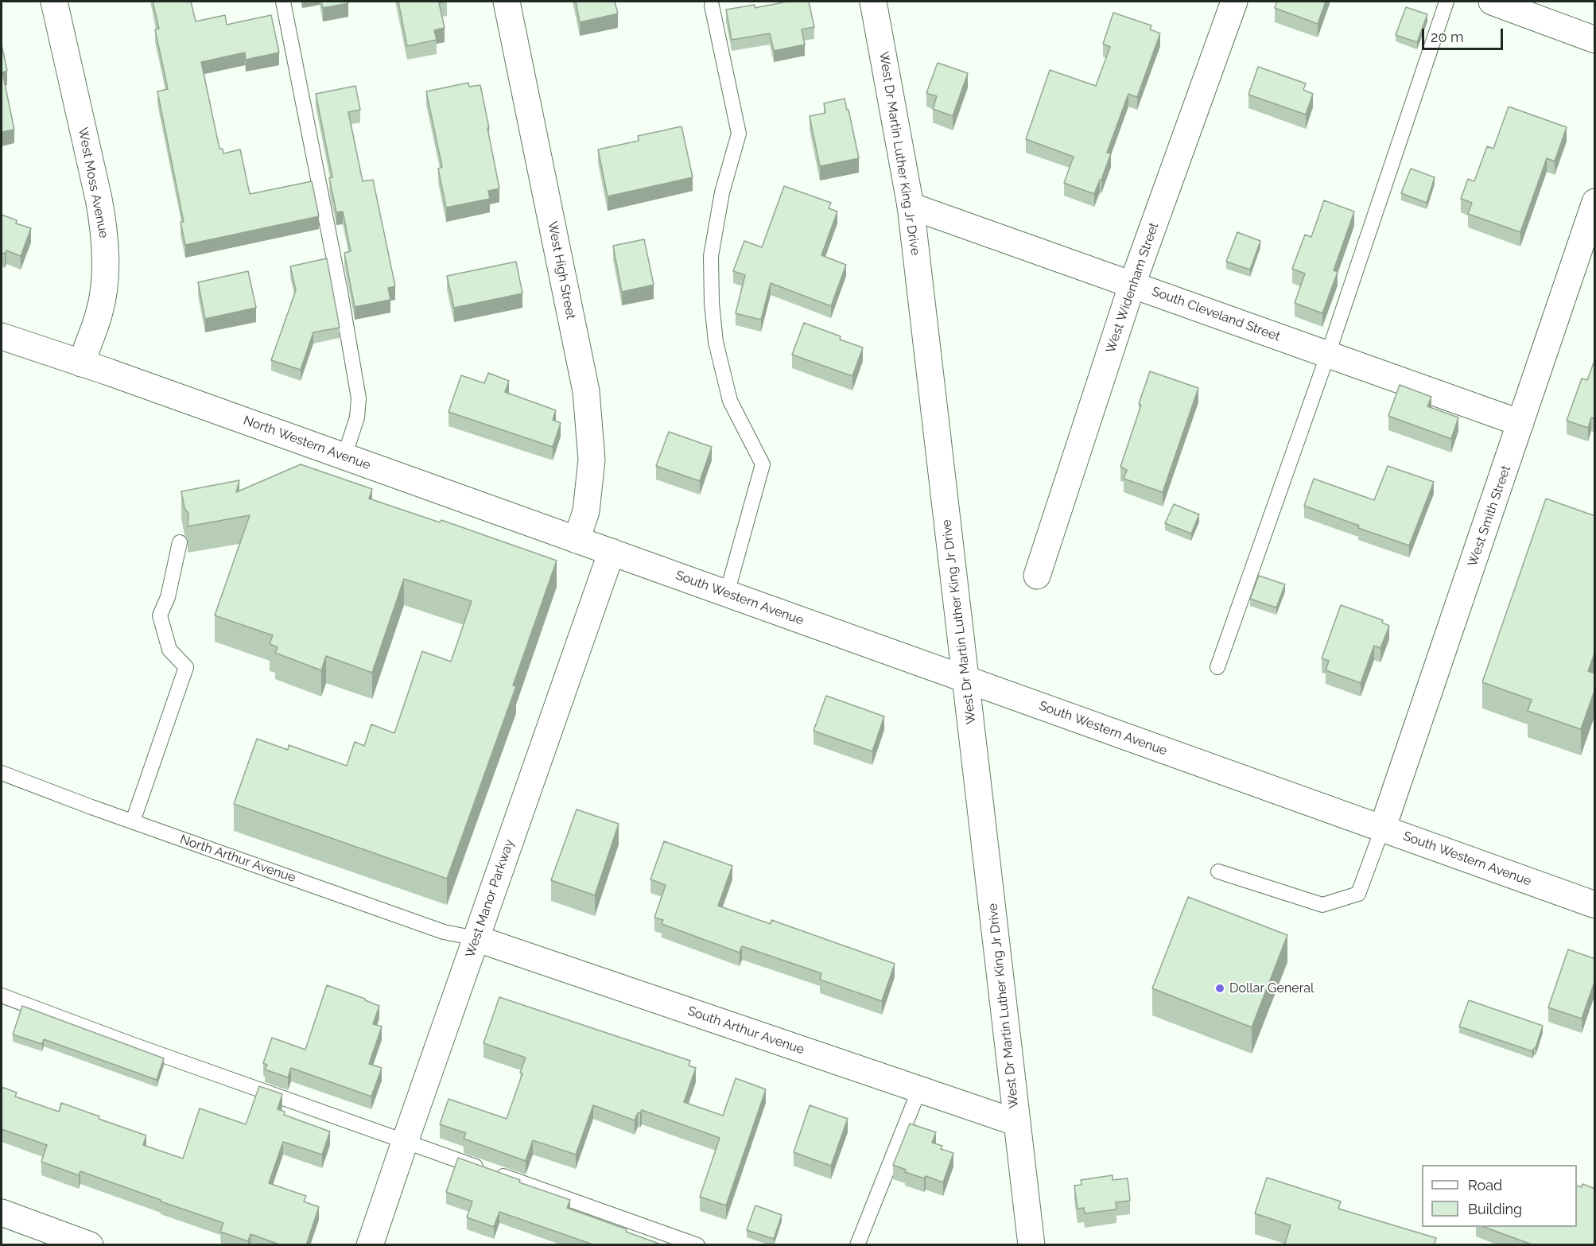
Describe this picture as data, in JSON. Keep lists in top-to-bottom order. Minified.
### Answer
{"streets":{"street":["West Dr Martin Luther King Jr Drive","West Moss Avenue","West High Street","West Widenham Street","South Cleveland Street","North Western Avenue","West Smith Street","South Western Avenue","West Manor Parkway","South Arthur Avenue"],"lane":["North Arthur Avenue"]},"crossings":[["West Dr Martin Luther King Jr Drive","South Cleveland Street"],["West Dr Martin Luther King Jr Drive","South Western Avenue"],["West Dr Martin Luther King Jr Drive","South Arthur Avenue"],["West Moss Avenue","North Western Avenue"],["West High Street","North Western Avenue"],["West Widenham Street","South Cleveland Street"],["South Cleveland Street","West Smith Street"],["North Western Avenue","South Western Avenue"],["North Western Avenue","West Manor Parkway"],["West Smith Street","South Western Avenue"],["South Western Avenue","West Manor Parkway"],["North Arthur Avenue","West Manor Parkway"],["North Arthur Avenue","South Arthur Avenue"],["West Manor Parkway","South Arthur Avenue"]],"places":["Dollar General"],"legend":["Road","Building"],"scale_bar":"20 m"}
